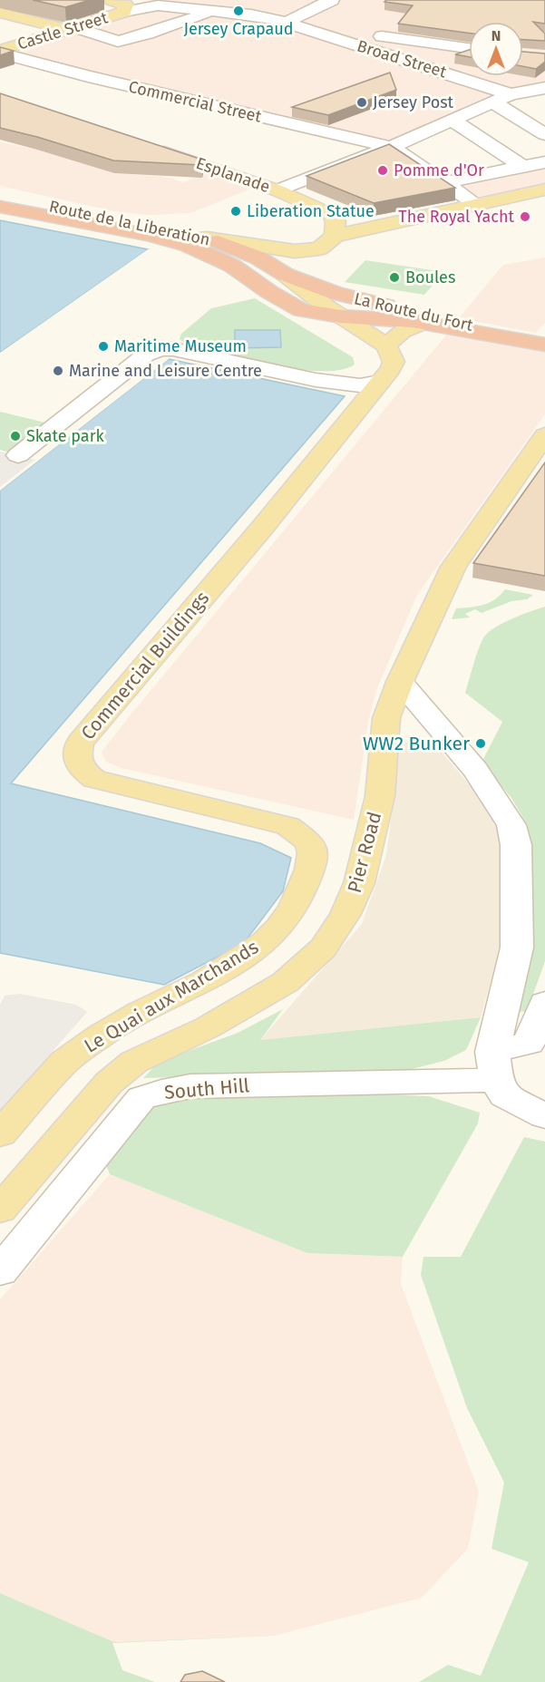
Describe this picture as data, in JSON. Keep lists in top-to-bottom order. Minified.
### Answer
{"streets":{"highway":["Route de la Liberation","La Route du Fort"],"main road":["Castle Street","Esplanade","Commercial Buildings","Pier Road","Le Quai aux Marchands"],"street":["Broad Street","Commercial Street","South Hill"]},"crossings":[["Castle Street","Broad Street"],["Castle Street","Commercial Street"],["Route de la Liberation","La Route du Fort"],["Commercial Buildings","Le Quai aux Marchands"]],"places":["Jersey Crapaud","Jersey Post","Pomme d'Or","Liberation Statue","The Royal Yacht","Boules","Maritime Museum","Marine and Leisure Centre","Skate park","WW2 Bunker"],"north":"top"}
